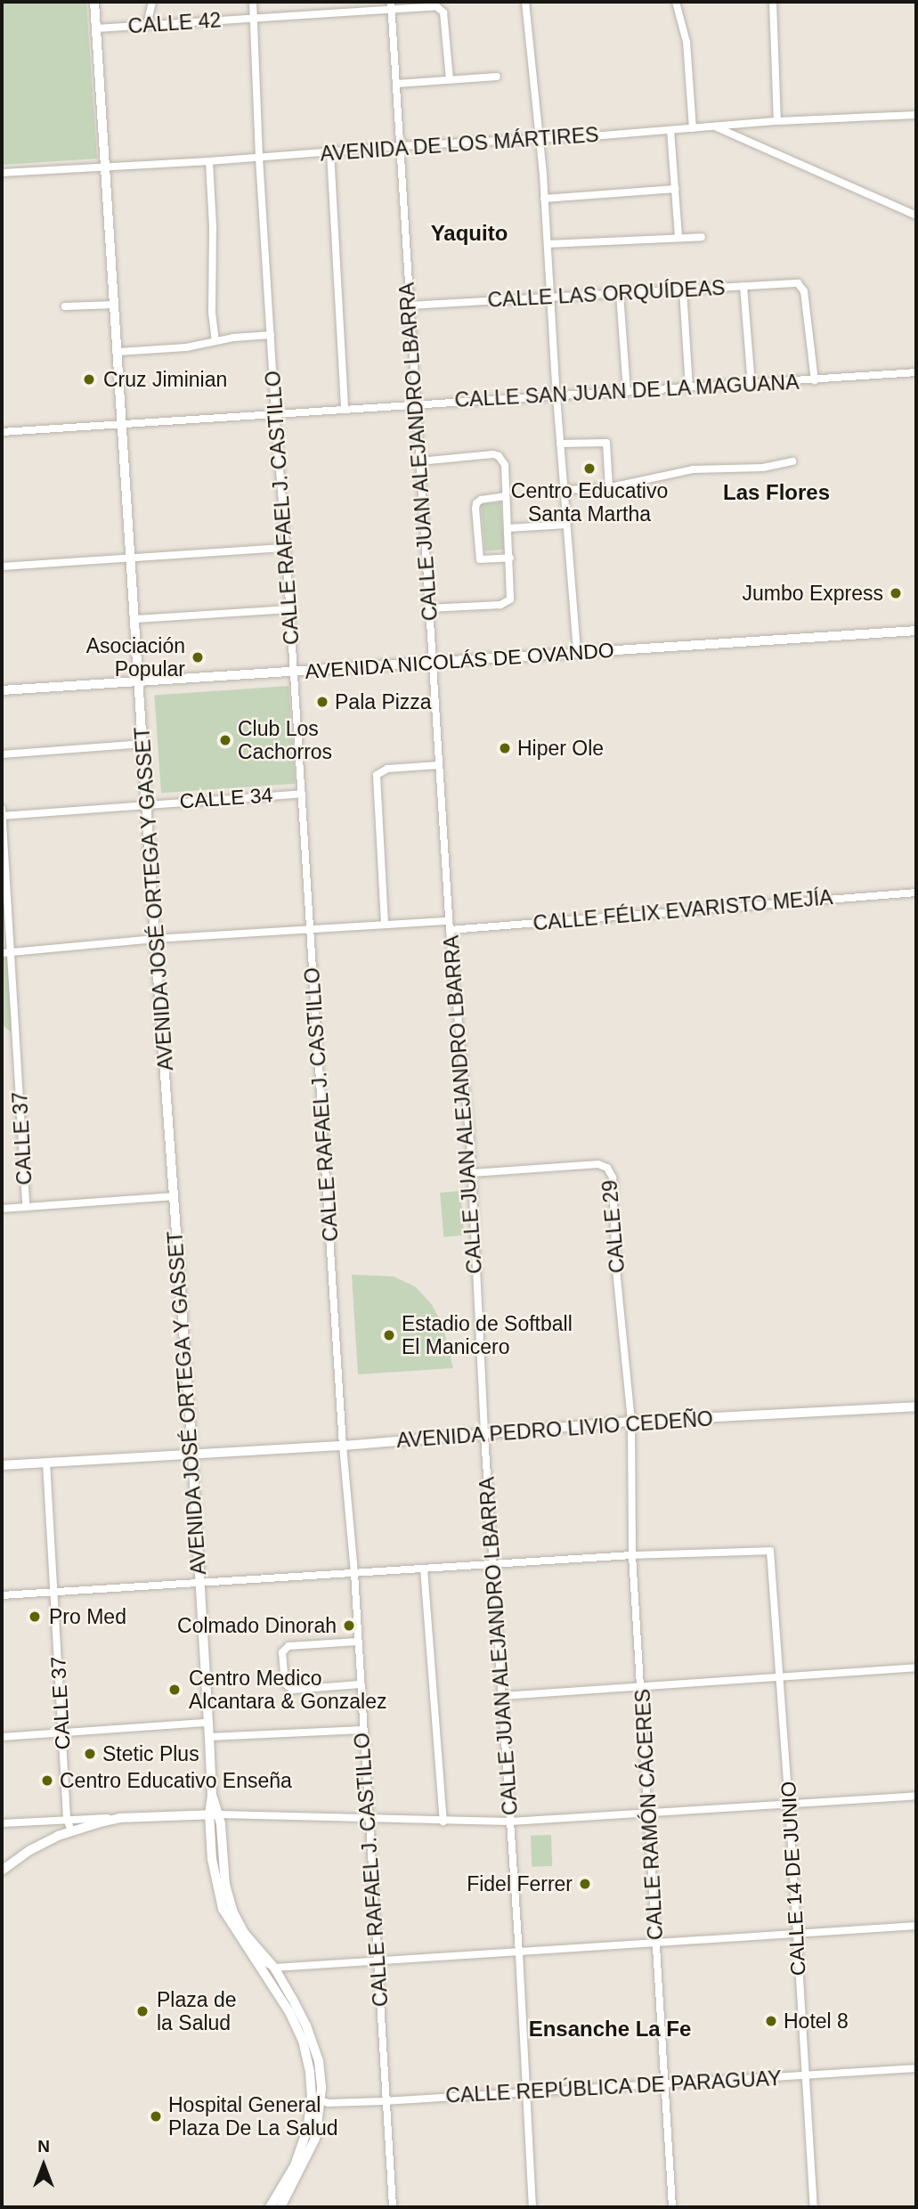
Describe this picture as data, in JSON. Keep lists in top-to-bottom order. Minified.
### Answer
{"streets":{"main road":["AVENIDA JOSÉ ORTEGA Y GASSET","AVENIDA PEDRO LIVIO CEDEÑO"],"street":["CALLE 42","AVENIDA DE LOS MÁRTIRES","CALLE LAS ORQUÍDEAS","CALLE SAN JUAN DE LA MAGUANA","CALLE JUAN ALEJANDRO LBARRA","CALLE RAFAEL J. CASTILLO","AVENIDA NICOLÁS DE OVANDO","CALLE 34","CALLE FÉLIX EVARISTO MEJÍA","CALLE 37","CALLE 29","CALLE RAMÓN CÁCERES","CALLE 14 DE JUNIO","CALLE REPÚBLICA DE PARAGUAY"]},"crossings":[["CALLE 42","CALLE JUAN ALEJANDRO LBARRA"],["CALLE 42","CALLE RAFAEL J. CASTILLO"],["CALLE 42","AVENIDA JOSÉ ORTEGA Y GASSET"],["AVENIDA DE LOS MÁRTIRES","CALLE JUAN ALEJANDRO LBARRA"],["AVENIDA DE LOS MÁRTIRES","CALLE RAFAEL J. CASTILLO"],["AVENIDA DE LOS MÁRTIRES","AVENIDA JOSÉ ORTEGA Y GASSET"],["CALLE LAS ORQUÍDEAS","CALLE SAN JUAN DE LA MAGUANA"],["CALLE LAS ORQUÍDEAS","CALLE JUAN ALEJANDRO LBARRA"],["CALLE SAN JUAN DE LA MAGUANA","CALLE JUAN ALEJANDRO LBARRA"],["CALLE SAN JUAN DE LA MAGUANA","CALLE RAFAEL J. CASTILLO"],["CALLE SAN JUAN DE LA MAGUANA","AVENIDA JOSÉ ORTEGA Y GASSET"],["CALLE JUAN ALEJANDRO LBARRA","AVENIDA NICOLÁS DE OVANDO"],["CALLE JUAN ALEJANDRO LBARRA","CALLE FÉLIX EVARISTO MEJÍA"],["CALLE JUAN ALEJANDRO LBARRA","CALLE 29"],["CALLE JUAN ALEJANDRO LBARRA","AVENIDA PEDRO LIVIO CEDEÑO"],["CALLE JUAN ALEJANDRO LBARRA","CALLE REPÚBLICA DE PARAGUAY"],["CALLE RAFAEL J. CASTILLO","AVENIDA NICOLÁS DE OVANDO"],["CALLE RAFAEL J. CASTILLO","CALLE 34"],["CALLE RAFAEL J. CASTILLO","AVENIDA PEDRO LIVIO CEDEÑO"],["CALLE RAFAEL J. CASTILLO","CALLE REPÚBLICA DE PARAGUAY"],["AVENIDA NICOLÁS DE OVANDO","AVENIDA JOSÉ ORTEGA Y GASSET"],["CALLE 34","AVENIDA JOSÉ ORTEGA Y GASSET"],["CALLE 34","CALLE 37"],["AVENIDA JOSÉ ORTEGA Y GASSET","AVENIDA PEDRO LIVIO CEDEÑO"],["AVENIDA JOSÉ ORTEGA Y GASSET","CALLE REPÚBLICA DE PARAGUAY"],["CALLE 37","AVENIDA PEDRO LIVIO CEDEÑO"],["CALLE 29","AVENIDA PEDRO LIVIO CEDEÑO"],["CALLE 29","CALLE RAMÓN CÁCERES"],["AVENIDA PEDRO LIVIO CEDEÑO","CALLE RAMÓN CÁCERES"],["CALLE RAMÓN CÁCERES","CALLE 14 DE JUNIO"],["CALLE RAMÓN CÁCERES","CALLE REPÚBLICA DE PARAGUAY"],["CALLE 14 DE JUNIO","CALLE REPÚBLICA DE PARAGUAY"]],"districts":["Yaquito","Las Flores","Ensanche La Fe"],"places":["Cruz Jiminian","Centro Educativo Santa Martha","Jumbo Express","Asociación Popular","Pala Pizza","Club Los Cachorros","Hiper Ole","Estadio de Softball El Manicero","Pro Med","Colmado Dinorah","Centro Medico Alcantara & Gonzalez","Stetic Plus","Centro Educativo Enseña","Fidel Ferrer","Plaza de la Salud","Hotel 8","Hospital General Plaza De La Salud"],"north":"top"}
